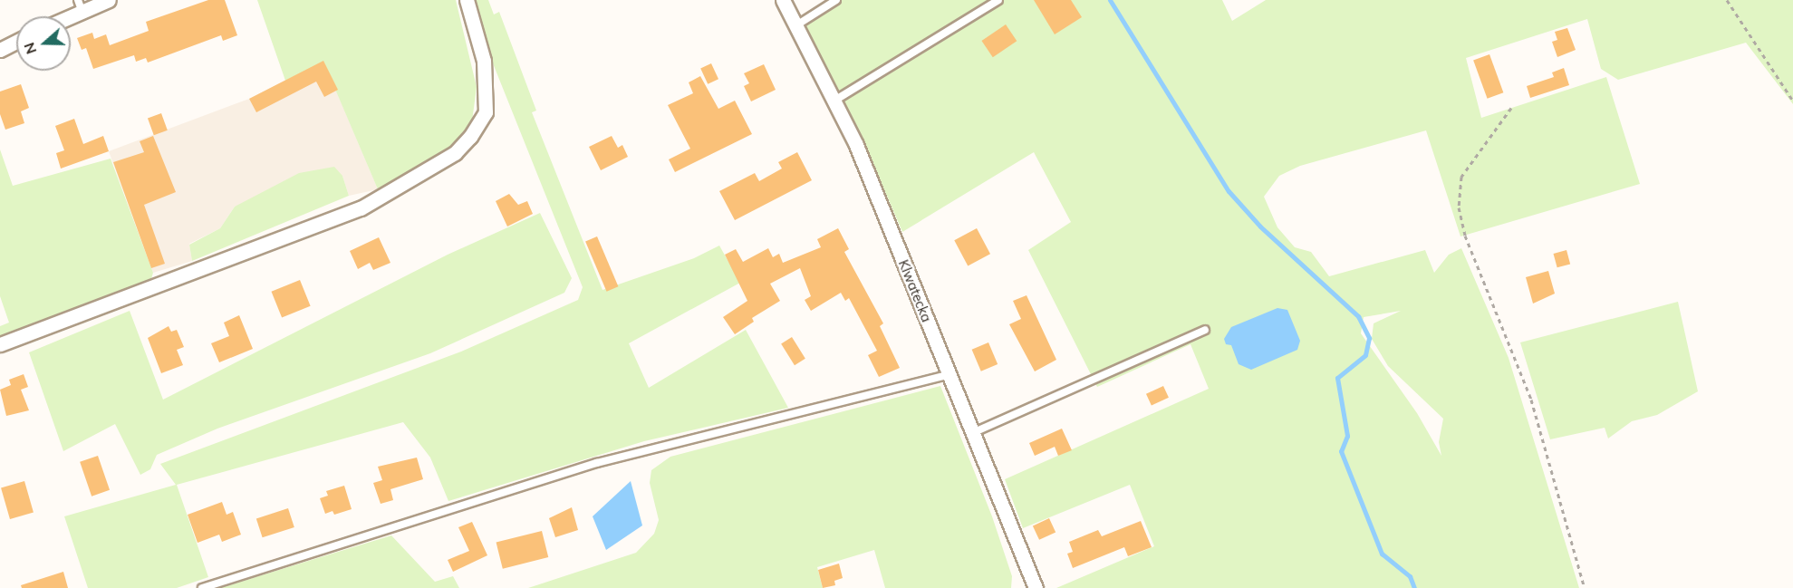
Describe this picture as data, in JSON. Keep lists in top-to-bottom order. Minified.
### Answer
{"streets":{"street":["Klwatecka"]},"north":"left"}
